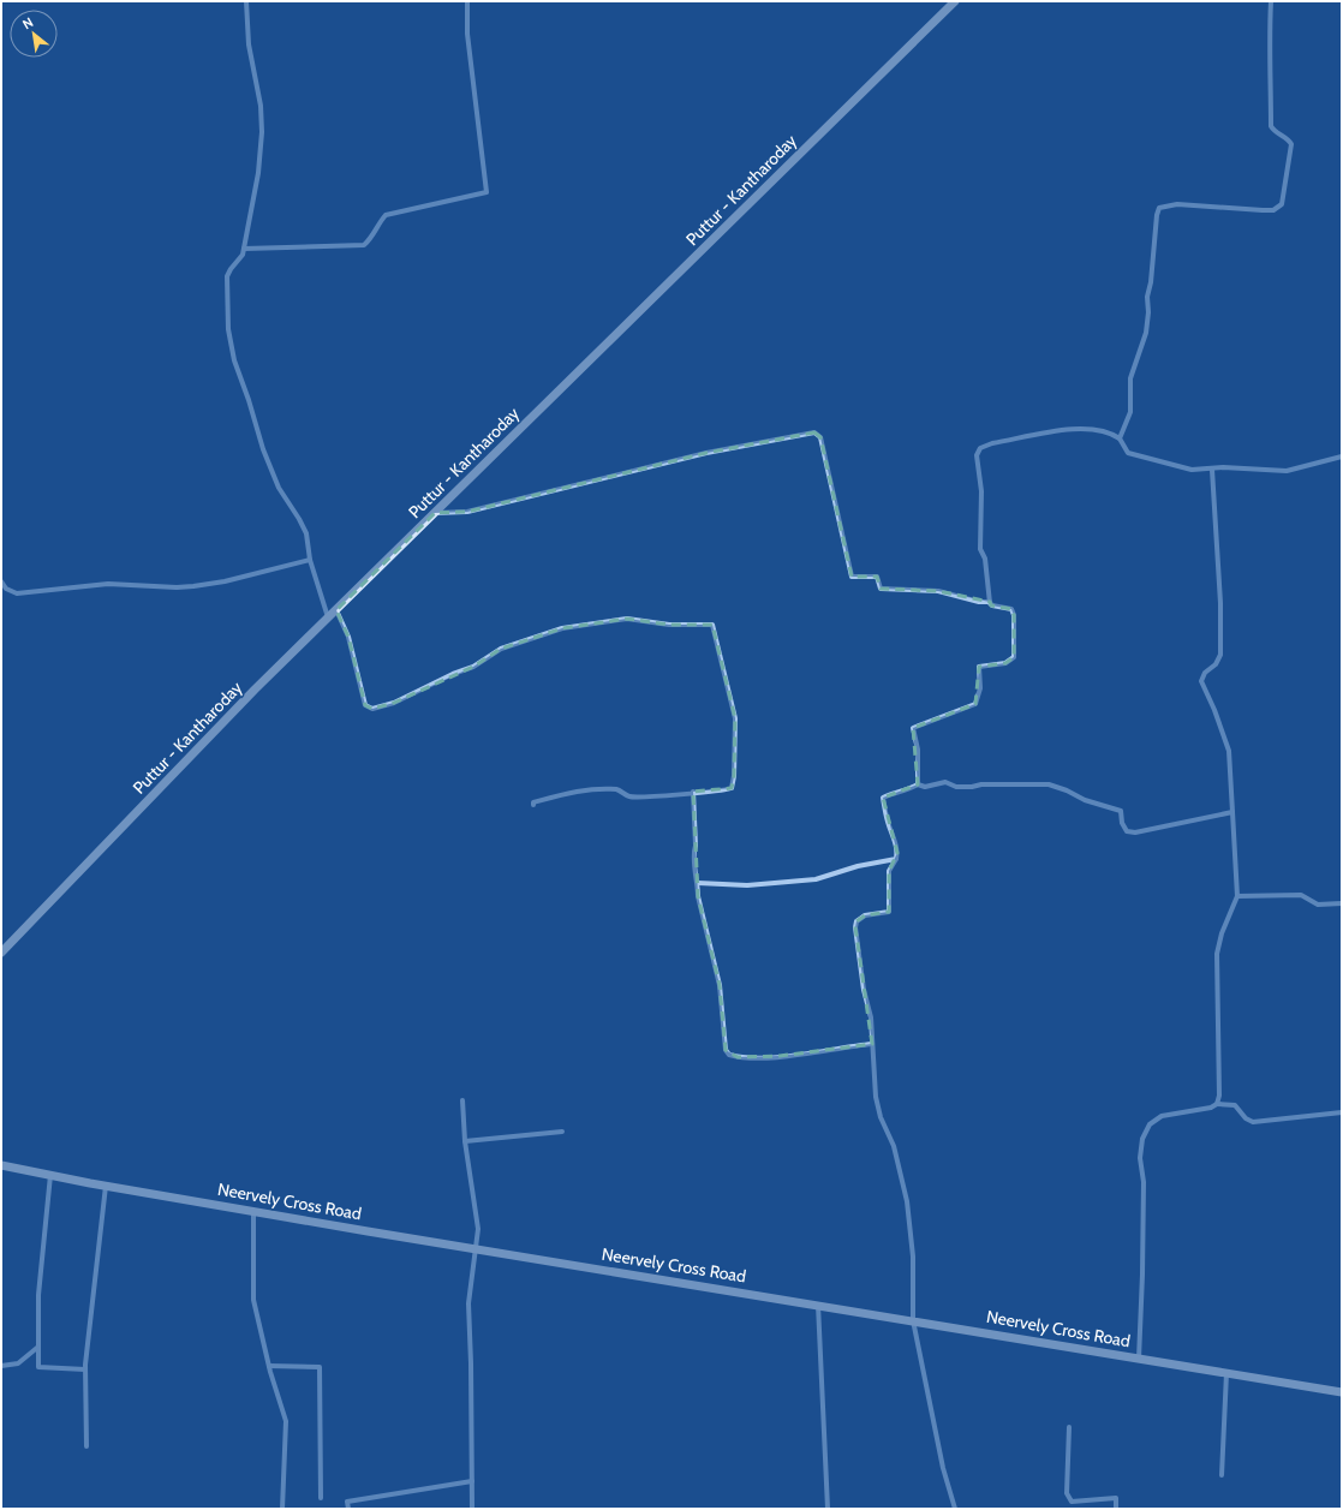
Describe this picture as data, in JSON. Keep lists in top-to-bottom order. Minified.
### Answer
{"streets":{"street":["Puttur - Kantharoday","Neervely Cross Road"]},"north":"top left"}
